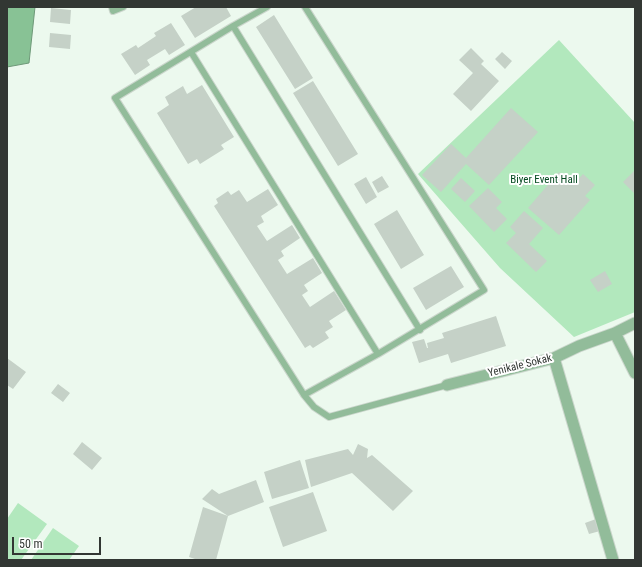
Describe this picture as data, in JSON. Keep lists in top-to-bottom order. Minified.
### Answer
{"streets":{"street":["Yenikale Sokak"]},"parks":["Biyer Event Hall"],"scale_bar":"50 m"}
